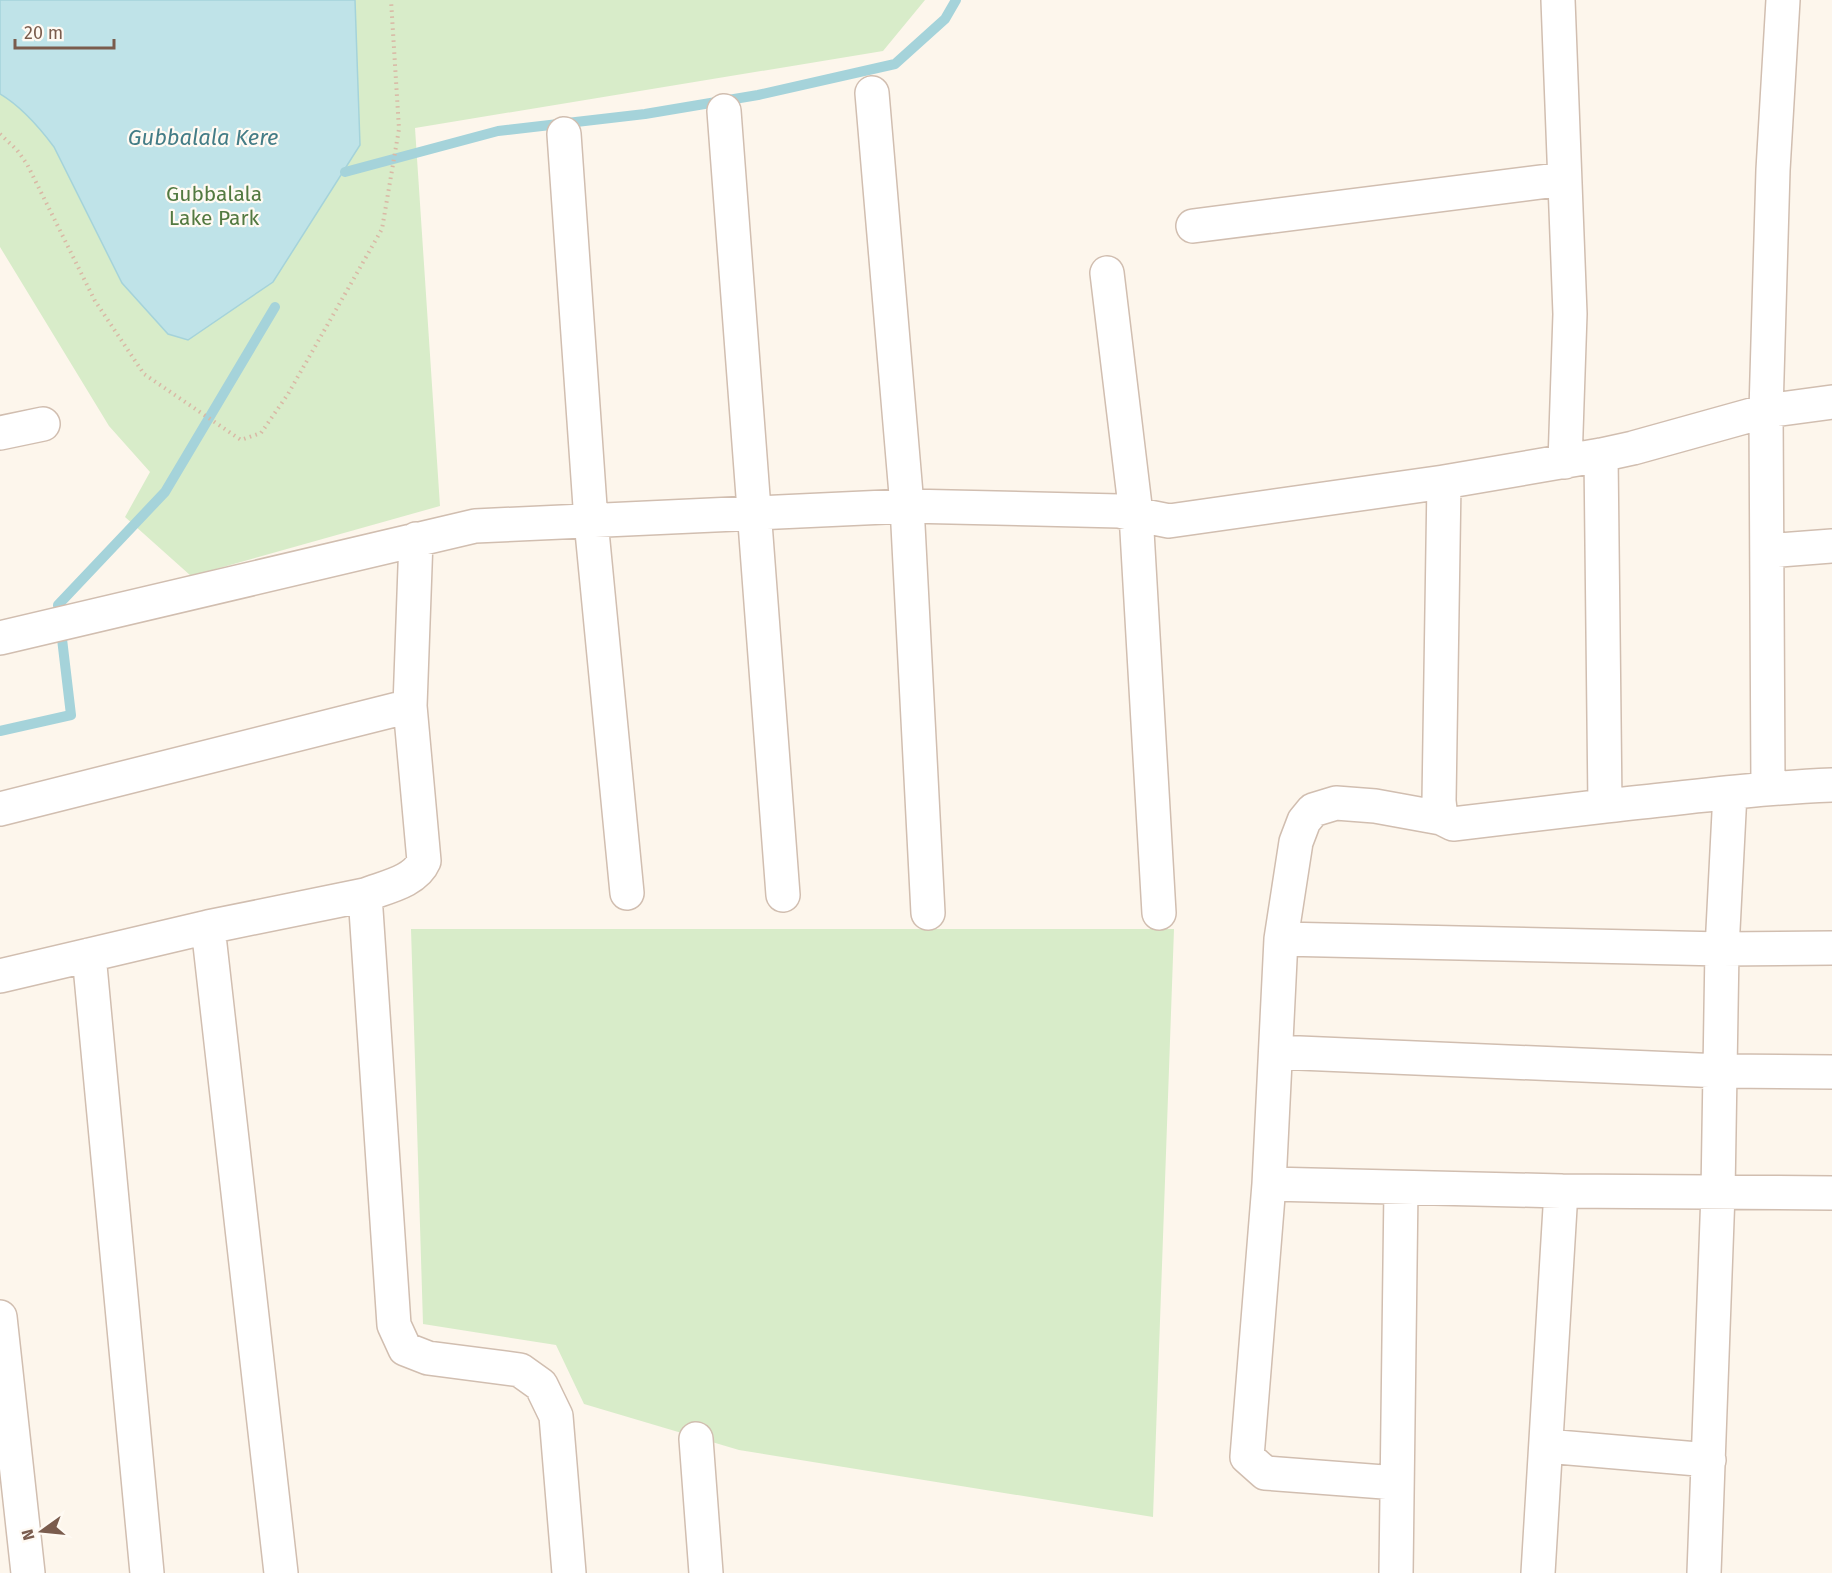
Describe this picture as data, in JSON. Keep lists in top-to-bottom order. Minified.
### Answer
{"water":["Gubbalala Kere"],"parks":["Gubbalala Lake Park"],"scale_bar":"20 m","north":"left"}
